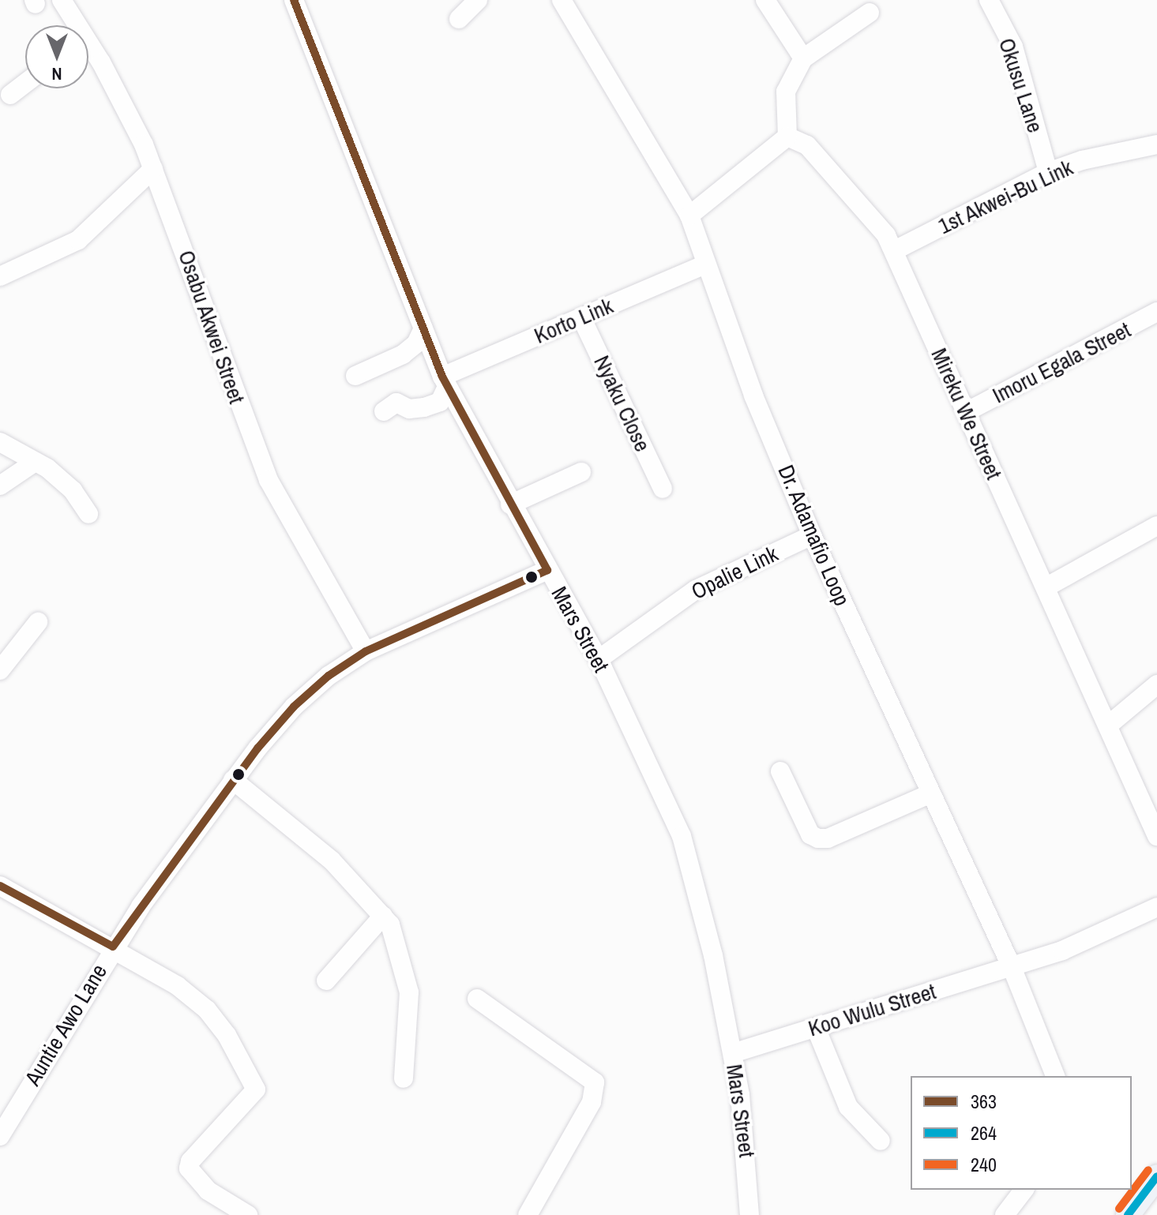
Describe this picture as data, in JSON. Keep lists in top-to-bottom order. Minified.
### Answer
{"streets":{"street":["Okusu Lane","1st Akwei-Bu Link","Korto Link","Osabu Akwei Street","Imoru Egala Street","Nyaku Close","Mireku We Street","Dr. Adamafio Loop","Opalie Link","Mars Street","Koo Wulu Street","Auntie Awo Lane"]},"crossings":[["Okusu Lane","1st Akwei-Bu Link"],["1st Akwei-Bu Link","Mireku We Street"],["Korto Link","Nyaku Close"],["Korto Link","Dr. Adamafio Loop"],["Korto Link","Mars Street"],["Osabu Akwei Street","Auntie Awo Lane"],["Imoru Egala Street","Mireku We Street"],["Dr. Adamafio Loop","Opalie Link"],["Dr. Adamafio Loop","Koo Wulu Street"],["Opalie Link","Mars Street"],["Mars Street","Koo Wulu Street"],["Mars Street","Auntie Awo Lane"]],"lines":["transit line 363","transit line 240","transit line 264"],"legend":["363","264","240"],"north":"bottom"}
